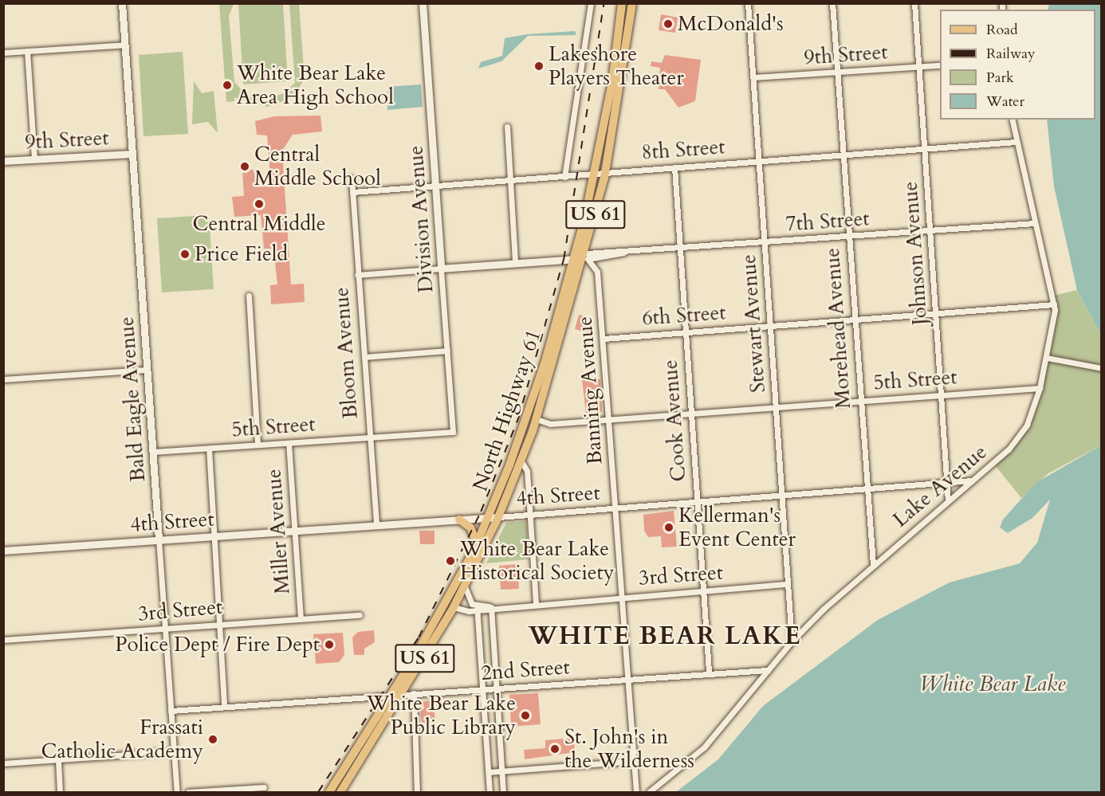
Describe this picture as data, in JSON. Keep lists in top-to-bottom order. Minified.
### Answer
{"streets":{"main road":["US 61","North Highway 61"],"street":["9th Street","8th Street","Division Avenue","7th Street","Johnson Avenue","6th Street","Stewart Avenue","Morehead Avenue","Bloom Avenue","5th Street","Banning Avenue","Bald Eagle Avenue","Cook Avenue","Lake Avenue","4th Street","Miller Avenue","3rd Street","2nd Street"]},"crossings":[["9th Street","Johnson Avenue"],["9th Street","Stewart Avenue"],["9th Street","Morehead Avenue"],["9th Street","Bald Eagle Avenue"],["8th Street","Division Avenue"],["8th Street","Johnson Avenue"],["8th Street","Stewart Avenue"],["8th Street","Morehead Avenue"],["8th Street","Bloom Avenue"],["8th Street","North Highway 61"],["8th Street","Cook Avenue"],["8th Street","Lake Avenue"],["Division Avenue","7th Street"],["Division Avenue","5th Street"],["7th Street","Johnson Avenue"],["7th Street","Stewart Avenue"],["7th Street","Morehead Avenue"],["7th Street","Bloom Avenue"],["7th Street","North Highway 61"],["7th Street","Cook Avenue"],["7th Street","Lake Avenue"],["Johnson Avenue","6th Street"],["Johnson Avenue","5th Street"],["Johnson Avenue","Lake Avenue"],["Johnson Avenue","4th Street"],["6th Street","Stewart Avenue"],["6th Street","Morehead Avenue"],["6th Street","Banning Avenue"],["6th Street","Cook Avenue"],["6th Street","Lake Avenue"],["Stewart Avenue","5th Street"],["Stewart Avenue","Lake Avenue"],["Stewart Avenue","4th Street"],["Stewart Avenue","3rd Street"],["Morehead Avenue","5th Street"],["Morehead Avenue","Lake Avenue"],["Morehead Avenue","4th Street"],["Bloom Avenue","5th Street"],["Bloom Avenue","4th Street"],["5th Street","Banning Avenue"],["5th Street","Bald Eagle Avenue"],["5th Street","North Highway 61"],["5th Street","Cook Avenue"],["5th Street","Lake Avenue"],["5th Street","Miller Avenue"],["Banning Avenue","4th Street"],["Banning Avenue","3rd Street"],["Banning Avenue","2nd Street"],["Bald Eagle Avenue","4th Street"],["Bald Eagle Avenue","3rd Street"],["Bald Eagle Avenue","2nd Street"],["North Highway 61","4th Street"],["North Highway 61","3rd Street"],["North Highway 61","2nd Street"],["Cook Avenue","4th Street"],["Cook Avenue","3rd Street"],["Cook Avenue","2nd Street"],["Lake Avenue","4th Street"],["Lake Avenue","2nd Street"],["4th Street","Miller Avenue"],["Miller Avenue","3rd Street"]],"districts":["WHITE BEAR LAKE"],"water":["White Bear Lake"],"places":["McDonald's","Lakeshore Players Theater","White Bear Lake Area High School","Central Middle School","Central Middle","Price Field","Kellerman's Event Center","White Bear Lake Historical Society","Police Dept / Fire Dept","White Bear Lake Public Library","Frassati Catholic Academy","St. John's in the Wilderness"],"legend":["Road","Railway","Park","Water"]}
